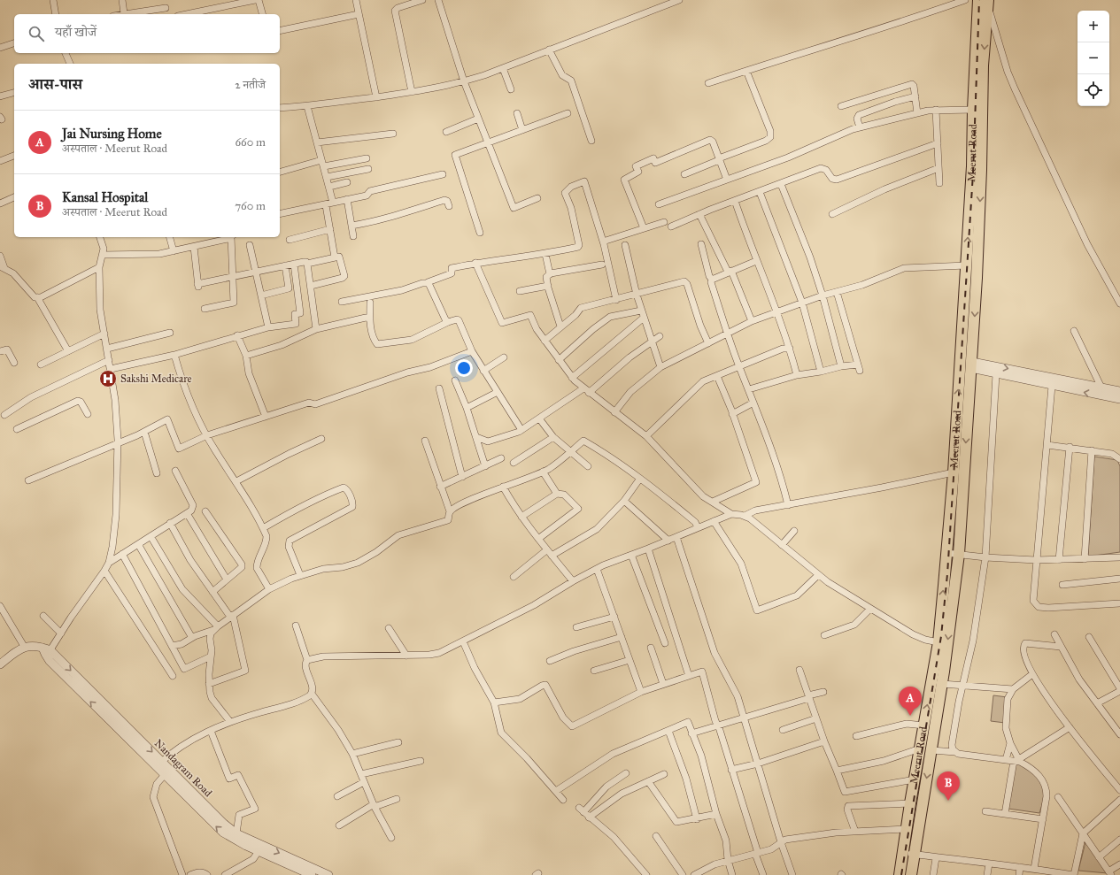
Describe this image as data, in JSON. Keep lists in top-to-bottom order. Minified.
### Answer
{"streets":{"main road":["Meerut Road"],"street":["Nandagram Road"]},"places":{"hospital":["Sakshi Medicare"]},"page":{"map_buttons":["+","−"],"search":"यहाँ खोजें","heading":["आस-पास","2 नतीजे"],"list":[{"mark":"A","name":"Jai Nursing Home","note":"अस्पताल · Meerut Road","value":"660 m"},{"mark":"B","name":"Kansal Hospital","note":"अस्पताल · Meerut Road","value":"760 m"}],"pins":["A","B"]}}
